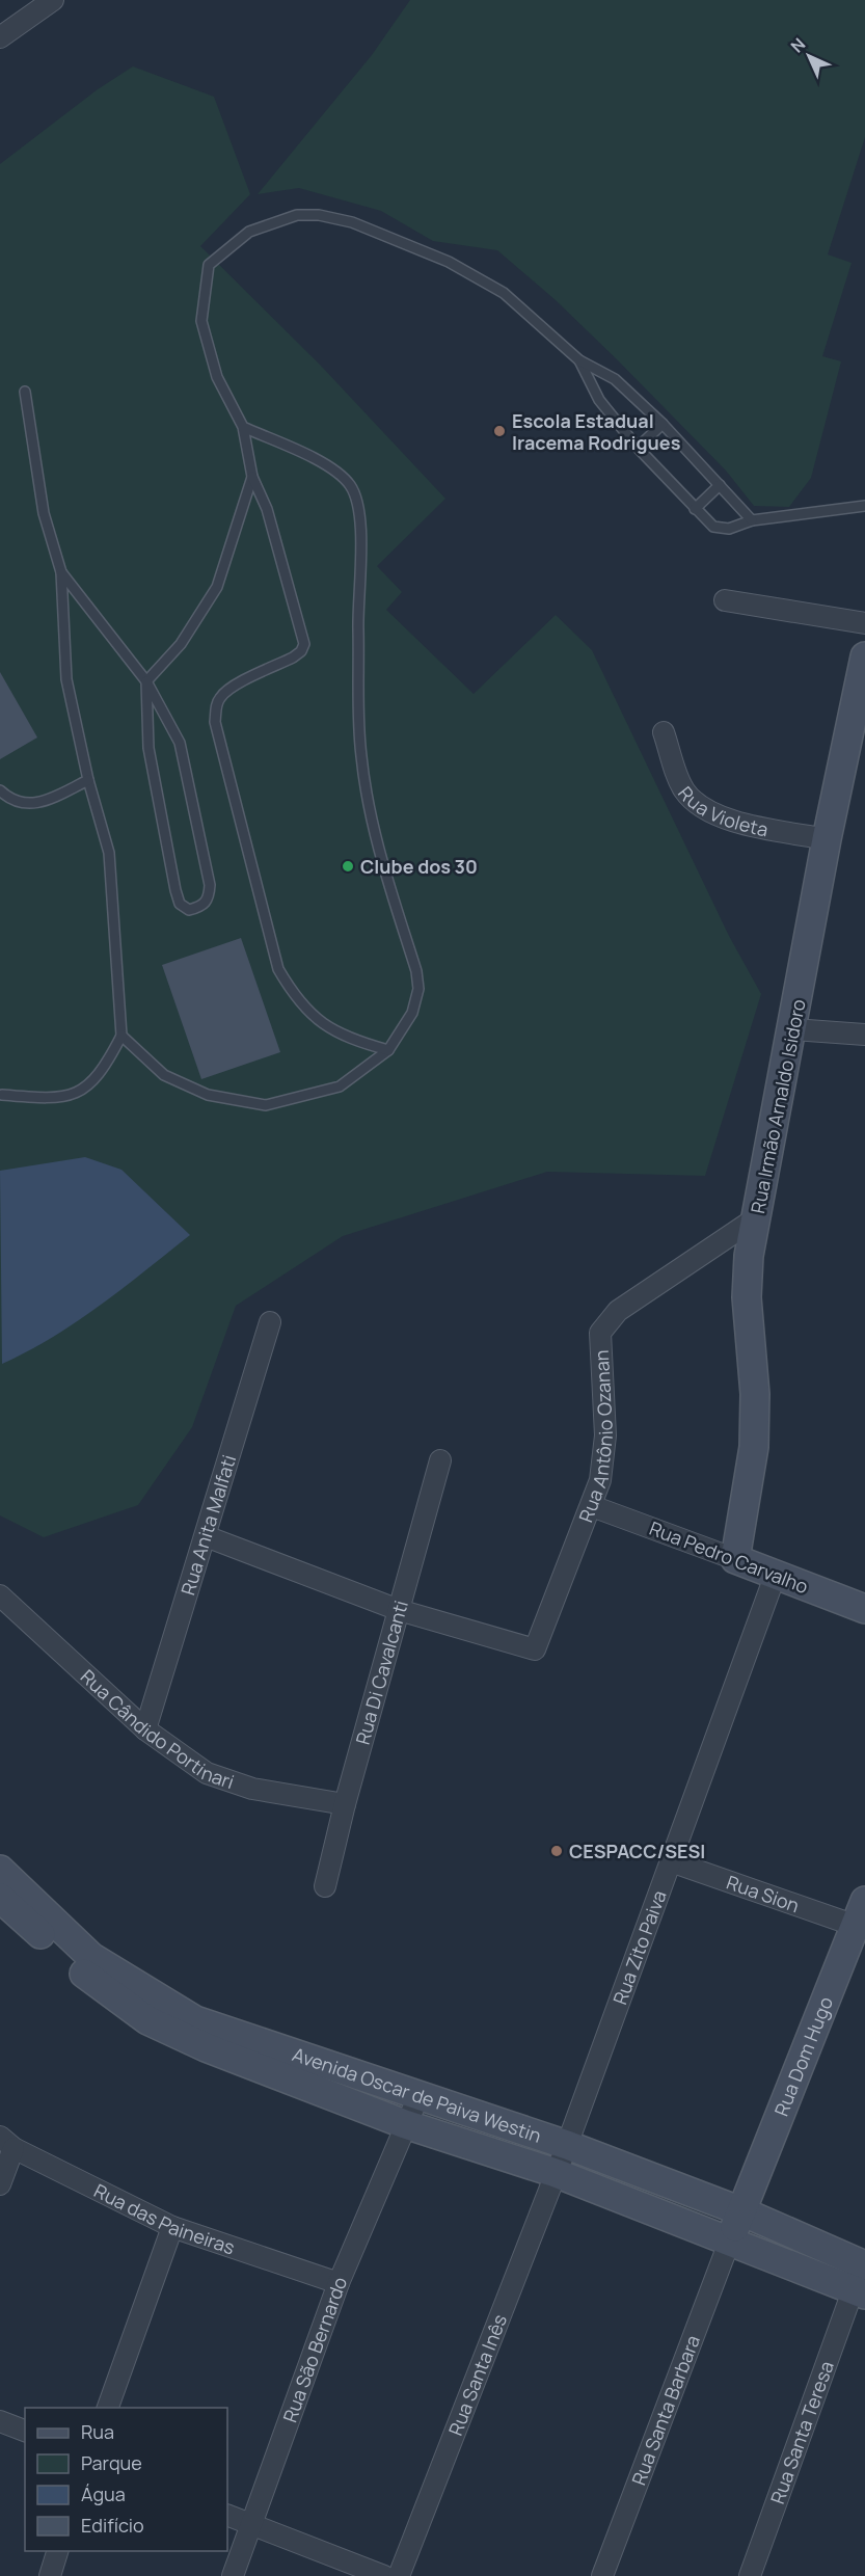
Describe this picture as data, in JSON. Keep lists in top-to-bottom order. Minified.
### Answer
{"streets":{"street":["Rua Violeta","Rua Irmão Arnaldo Isidoro","Rua Antônio Ozanan","Rua Anita Malfati","Rua Pedro Carvalho","Rua Di Cavalcanti","Rua Cândido Portinari","Rua Sion","Rua Zito Paiva","Rua Dom Hugo","Avenida Oscar de Paiva Westin","Rua das Paineiras","Rua São Bernardo","Rua Santa Inês","Rua Santa Barbara","Rua Santa Teresa"]},"crossings":[["Rua Violeta","Rua Irmão Arnaldo Isidoro"],["Rua Irmão Arnaldo Isidoro","Rua Antônio Ozanan"],["Rua Irmão Arnaldo Isidoro","Rua Pedro Carvalho"],["Rua Antônio Ozanan","Rua Pedro Carvalho"],["Rua Antônio Ozanan","Rua Di Cavalcanti"],["Rua Anita Malfati","Rua Cândido Portinari"],["Rua Pedro Carvalho","Rua Zito Paiva"],["Rua Di Cavalcanti","Rua Cândido Portinari"],["Rua Sion","Rua Zito Paiva"],["Rua Sion","Rua Dom Hugo"],["Rua Zito Paiva","Avenida Oscar de Paiva Westin"],["Rua Zito Paiva","Rua Santa Inês"],["Rua Dom Hugo","Avenida Oscar de Paiva Westin"],["Rua Dom Hugo","Rua Santa Barbara"],["Avenida Oscar de Paiva Westin","Rua São Bernardo"],["Avenida Oscar de Paiva Westin","Rua Santa Inês"],["Avenida Oscar de Paiva Westin","Rua Santa Barbara"],["Avenida Oscar de Paiva Westin","Rua Santa Teresa"],["Rua das Paineiras","Rua São Bernardo"]],"places":["Escola Estadual Iracema Rodrigues","Clube dos 30","CESPACC/SESI"],"legend":["Rua","Parque","Água","Edifício"],"north":"top left"}
